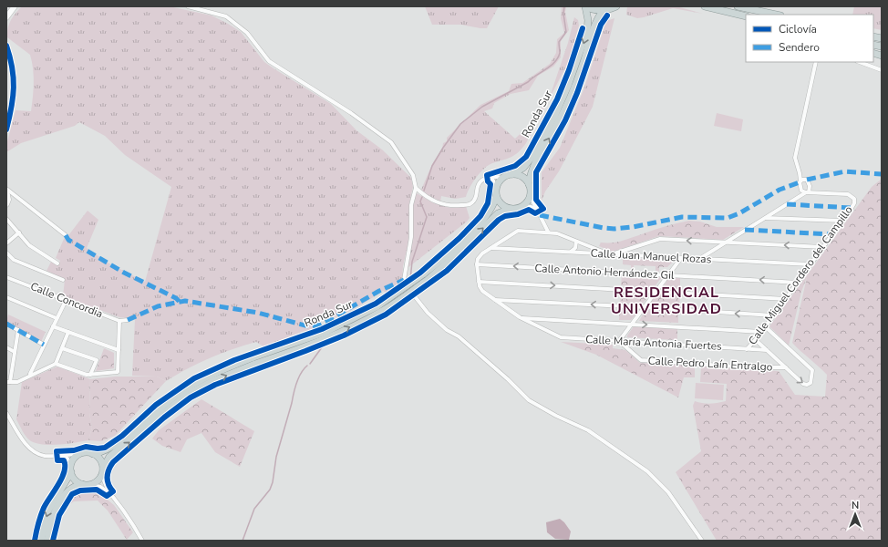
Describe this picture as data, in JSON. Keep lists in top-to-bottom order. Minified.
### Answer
{"streets":{"highway":["Ronda Sur"],"street":["Calle Juan Manuel Rozas","Calle Antonio Hernández Gil","Calle Miguel Cordero del Campillo","Calle Concordia","Calle María Antonia Fuertes","Calle Pedro Laín Entralgo"]},"crossings":[["Calle Juan Manuel Rozas","Calle Miguel Cordero del Campillo"],["Calle Antonio Hernández Gil","Calle Miguel Cordero del Campillo"],["Calle Miguel Cordero del Campillo","Calle María Antonia Fuertes"],["Calle María Antonia Fuertes","Calle Pedro Laín Entralgo"]],"districts":["RESIDENCIAL UNIVERSIDAD"],"legend":["Ciclovía","Sendero"],"north":"top"}
